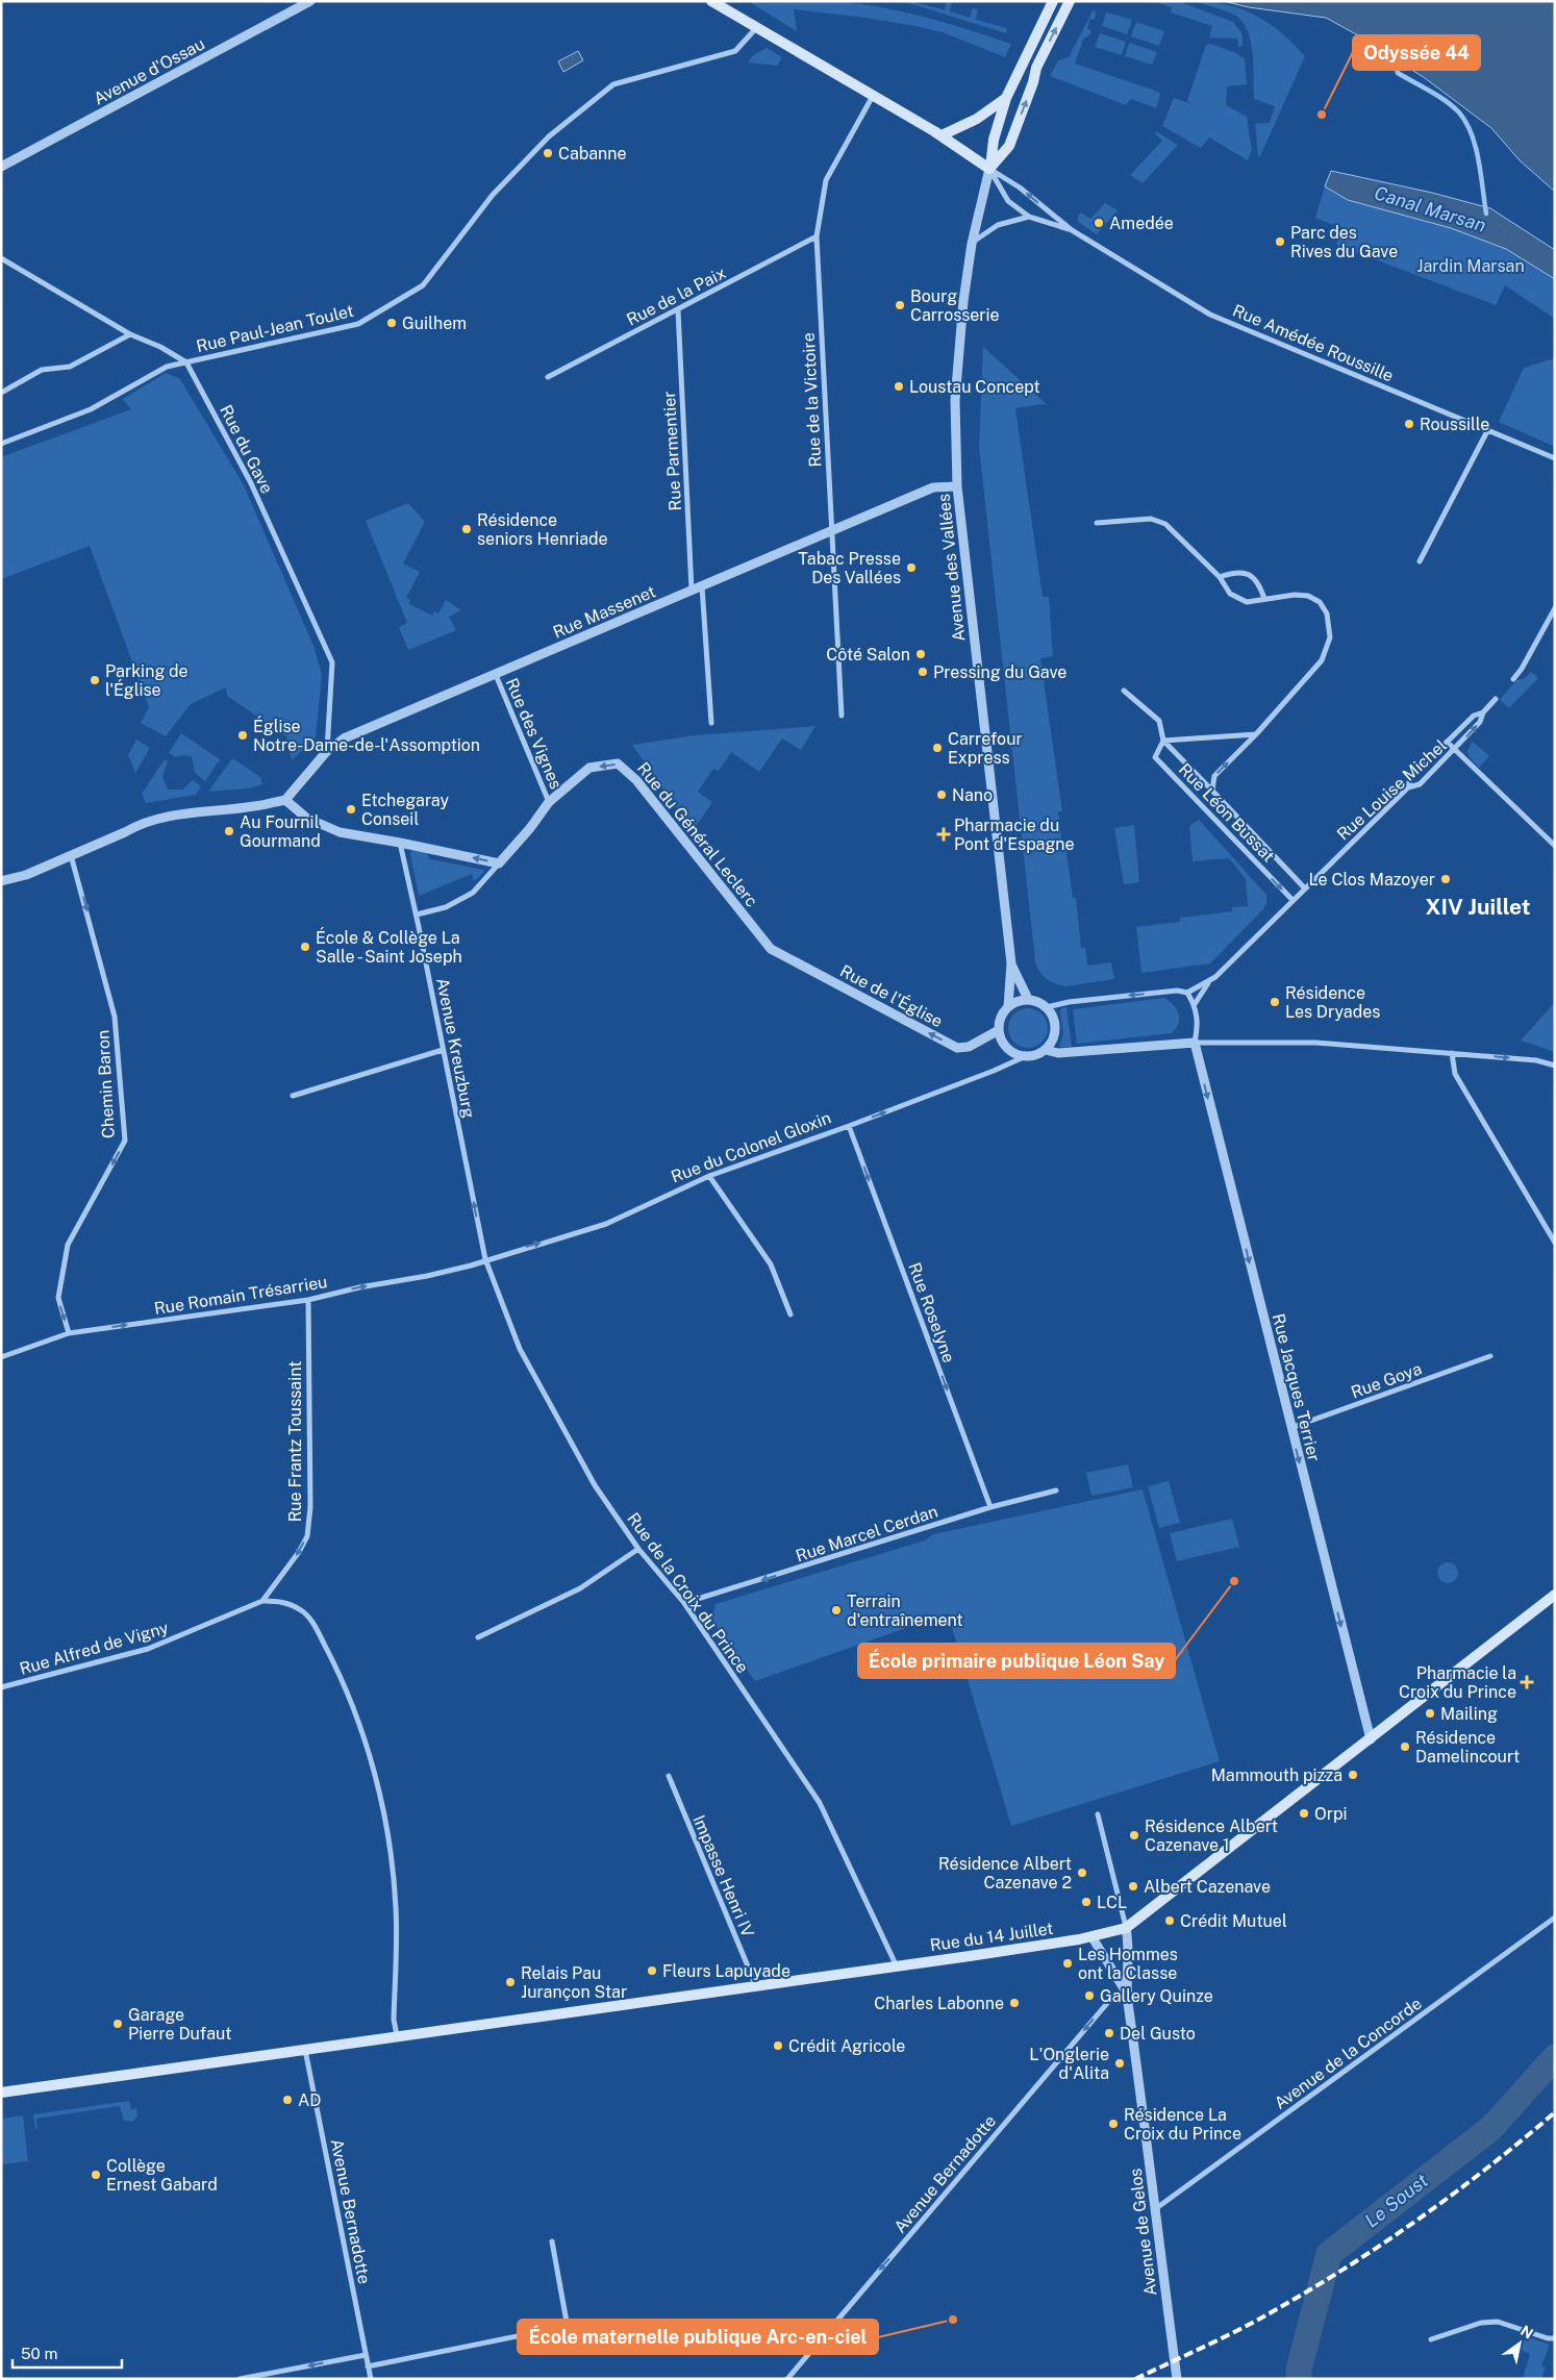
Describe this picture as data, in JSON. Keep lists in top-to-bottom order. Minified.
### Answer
{"streets":{"main road":["Avenue des Vallées","Rue du 14 Juillet"],"street":["Avenue d'Ossau","Rue de la Paix","Rue Paul-Jean Toulet","Rue Amédée Roussille","Rue de la Victoire","Rue du Gave","Rue Parmentier","Rue Massenet","Rue des Vignes","Rue Louise Michel","Rue Léon Bussat","Rue du Général Leclerc","Rue de l'Église","Avenue Kreuzburg","Chemin Baron","Rue du Colonel Gloxin","Rue Romain Trésarrieu","Rue Roselyne","Rue Goya","Rue Jacques Terrier","Rue Frantz Toussaint","Rue Marcel Cerdan","Rue de la Croix du Prince","Rue Alfred de Vigny","Impasse Henri IV","Avenue de la Concorde","Avenue Bernadotte","Avenue de Gelos"]},"crossings":[["Rue de la Paix","Rue de la Victoire"],["Rue de la Paix","Rue Parmentier"],["Rue Paul-Jean Toulet","Rue du Gave"],["Rue Amédée Roussille","Avenue des Vallées"],["Rue de la Victoire","Rue Massenet"],["Rue du Gave","Rue Massenet"],["Rue Parmentier","Rue Massenet"],["Avenue des Vallées","Rue Massenet"],["Avenue des Vallées","Rue de l'Église"],["Avenue des Vallées","Rue du Colonel Gloxin"],["Rue Massenet","Rue des Vignes"],["Rue des Vignes","Rue du Général Leclerc"],["Rue Louise Michel","Rue Léon Bussat"],["Rue du Général Leclerc","Rue de l'Église"],["Rue de l'Église","Rue du Colonel Gloxin"],["Avenue Kreuzburg","Rue du Colonel Gloxin"],["Avenue Kreuzburg","Rue Romain Trésarrieu"],["Avenue Kreuzburg","Rue de la Croix du Prince"],["Chemin Baron","Rue Romain Trésarrieu"],["Rue du Colonel Gloxin","Rue Romain Trésarrieu"],["Rue du Colonel Gloxin","Rue Roselyne"],["Rue du Colonel Gloxin","Rue de la Croix du Prince"],["Rue Romain Trésarrieu","Rue Frantz Toussaint"],["Rue Romain Trésarrieu","Rue de la Croix du Prince"],["Rue Roselyne","Rue Marcel Cerdan"],["Rue Goya","Rue Jacques Terrier"],["Rue Frantz Toussaint","Rue Alfred de Vigny"],["Rue Marcel Cerdan","Rue de la Croix du Prince"],["Rue de la Croix du Prince","Rue du 14 Juillet"],["Rue Alfred de Vigny","Rue du 14 Juillet"],["Impasse Henri IV","Rue du 14 Juillet"],["Rue du 14 Juillet","Avenue Bernadotte"],["Rue du 14 Juillet","Avenue de Gelos"],["Avenue de la Concorde","Avenue de Gelos"],["Avenue Bernadotte","Avenue de Gelos"]],"one_way":["Rue du Général Leclerc","Rue de l'Église","Avenue Kreuzburg","Chemin Baron","Rue du Colonel Gloxin","Rue Romain Trésarrieu","Rue Roselyne","Rue Jacques Terrier","Rue Frantz Toussaint","Rue Marcel Cerdan","Avenue Bernadotte"],"districts":["XIV Juillet"],"water":["Canal Marsan","Le Soust"],"parks":["Jardin Marsan"],"places":{"other":["Odyssée 44","Cabanne","Amedée","Parc des Rives du Gave","Bourg Carrosserie","Guilhem","Loustau Concept","Roussille","Résidence seniors Henriade","Tabac Presse Des Vallées","Côté Salon","Pressing du Gave","Parking de l'Église","Église Notre-Dame-de-l'Assomption","Carrefour Express","Nano","Etchegaray Conseil","Au Fournil Gourmand","Le Clos Mazoyer","École & Collège La Salle - Saint Joseph","Résidence Les Dryades","École primaire publique Léon Say","Terrain d'entraînement","Mailing","Résidence Damelincourt","Mammouth pizza","Orpi","Résidence Albert Cazenave 1","Résidence Albert Cazenave 2","Albert Cazenave","LCL","Crédit Mutuel","Les Hommes ont la Classe","Fleurs Lapuyade","Relais Pau Jurançon Star","Gallery Quinze","Charles Labonne","Garage Pierre Dufaut","Del Gusto","Crédit Agricole","L'Onglerie d'Alita","AD","Résidence La Croix du Prince","Collège Ernest Gabard","École maternelle publique Arc-en-ciel"],"health":["Pharmacie du Pont d'Espagne","Pharmacie la Croix du Prince"]},"scale_bar":"50 m","north":"top right"}
